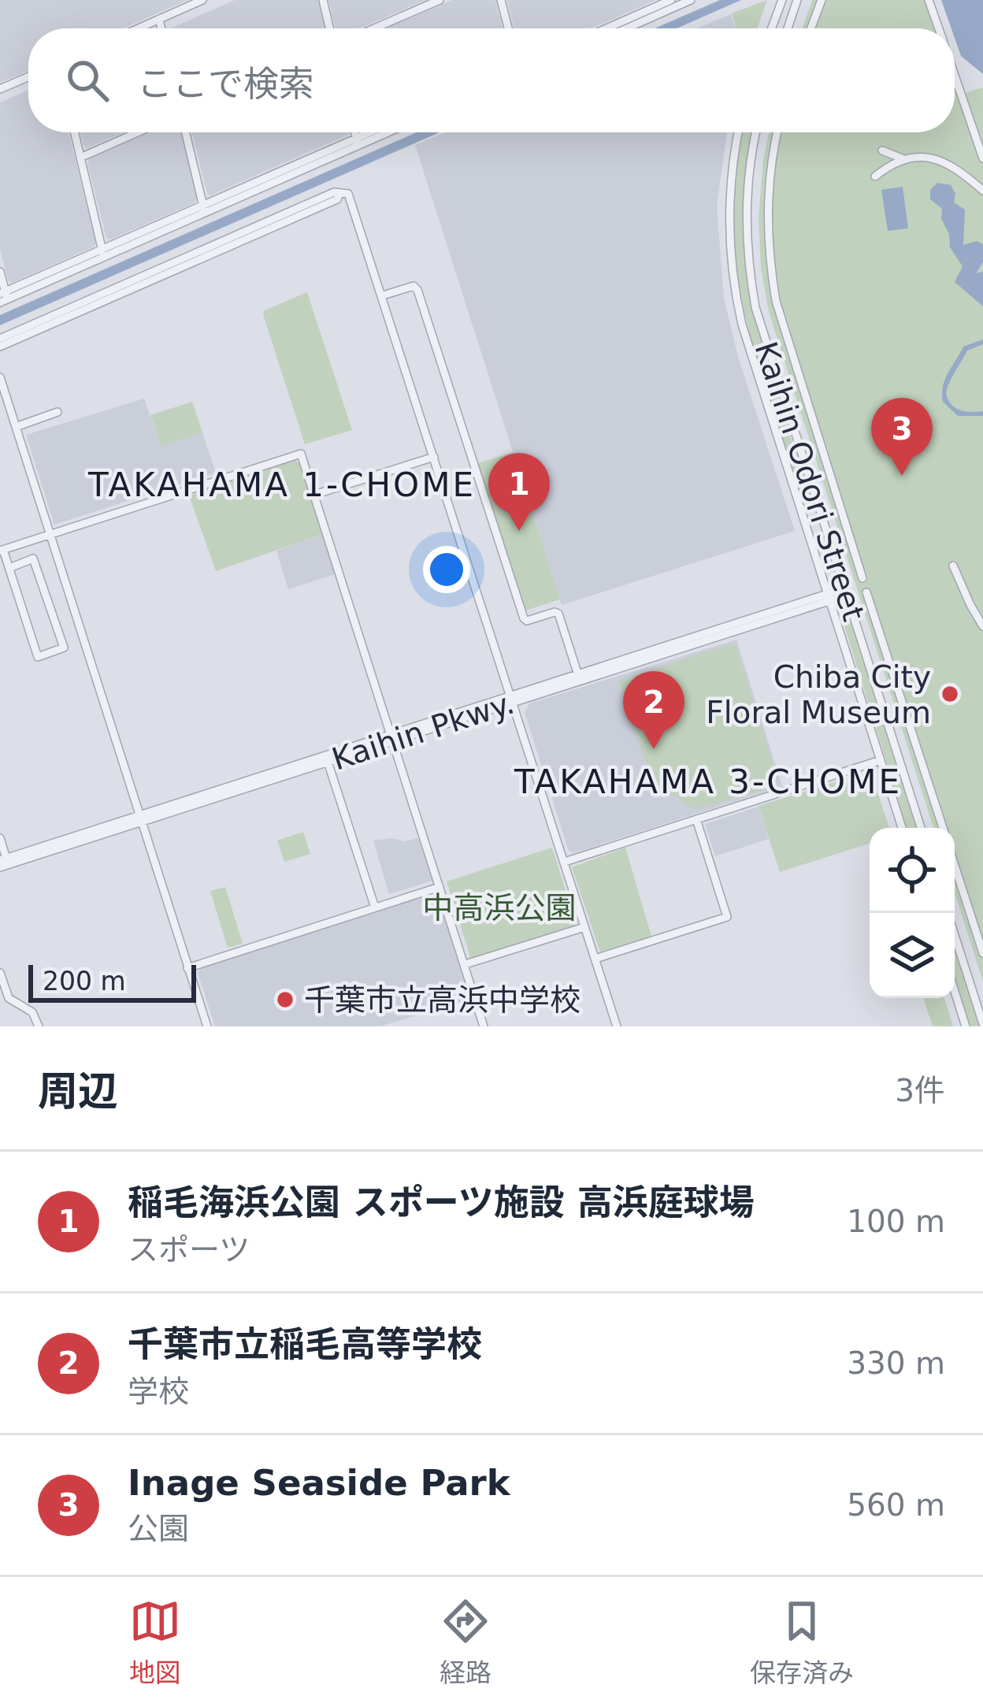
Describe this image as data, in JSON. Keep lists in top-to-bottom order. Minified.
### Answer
{"streets":{"street":["Kaihin Odori Street","Kaihin Pkwy."]},"crossings":[["Kaihin Odori Street","Kaihin Pkwy."]],"districts":["TAKAHAMA 1-CHOME","TAKAHAMA 3-CHOME"],"parks":["中高浜公園"],"places":["Chiba City Floral Museum","千葉市立高浜中学校"],"scale_bar":"200 m","page":{"search":"ここで検索","pins":["3","1","2"],"scale":"200 m","heading":["周辺","3件"],"list":[{"mark":"1","name":"稲毛海浜公園 スポーツ施設 高浜庭球場","note":"スポーツ","value":"100 m"},{"mark":"2","name":"千葉市立稲毛高等学校","note":"学校","value":"330 m"},{"mark":"3","name":"Inage Seaside Park","note":"公園","value":"560 m"}],"nav":["地図","経路","保存済み"]}}
